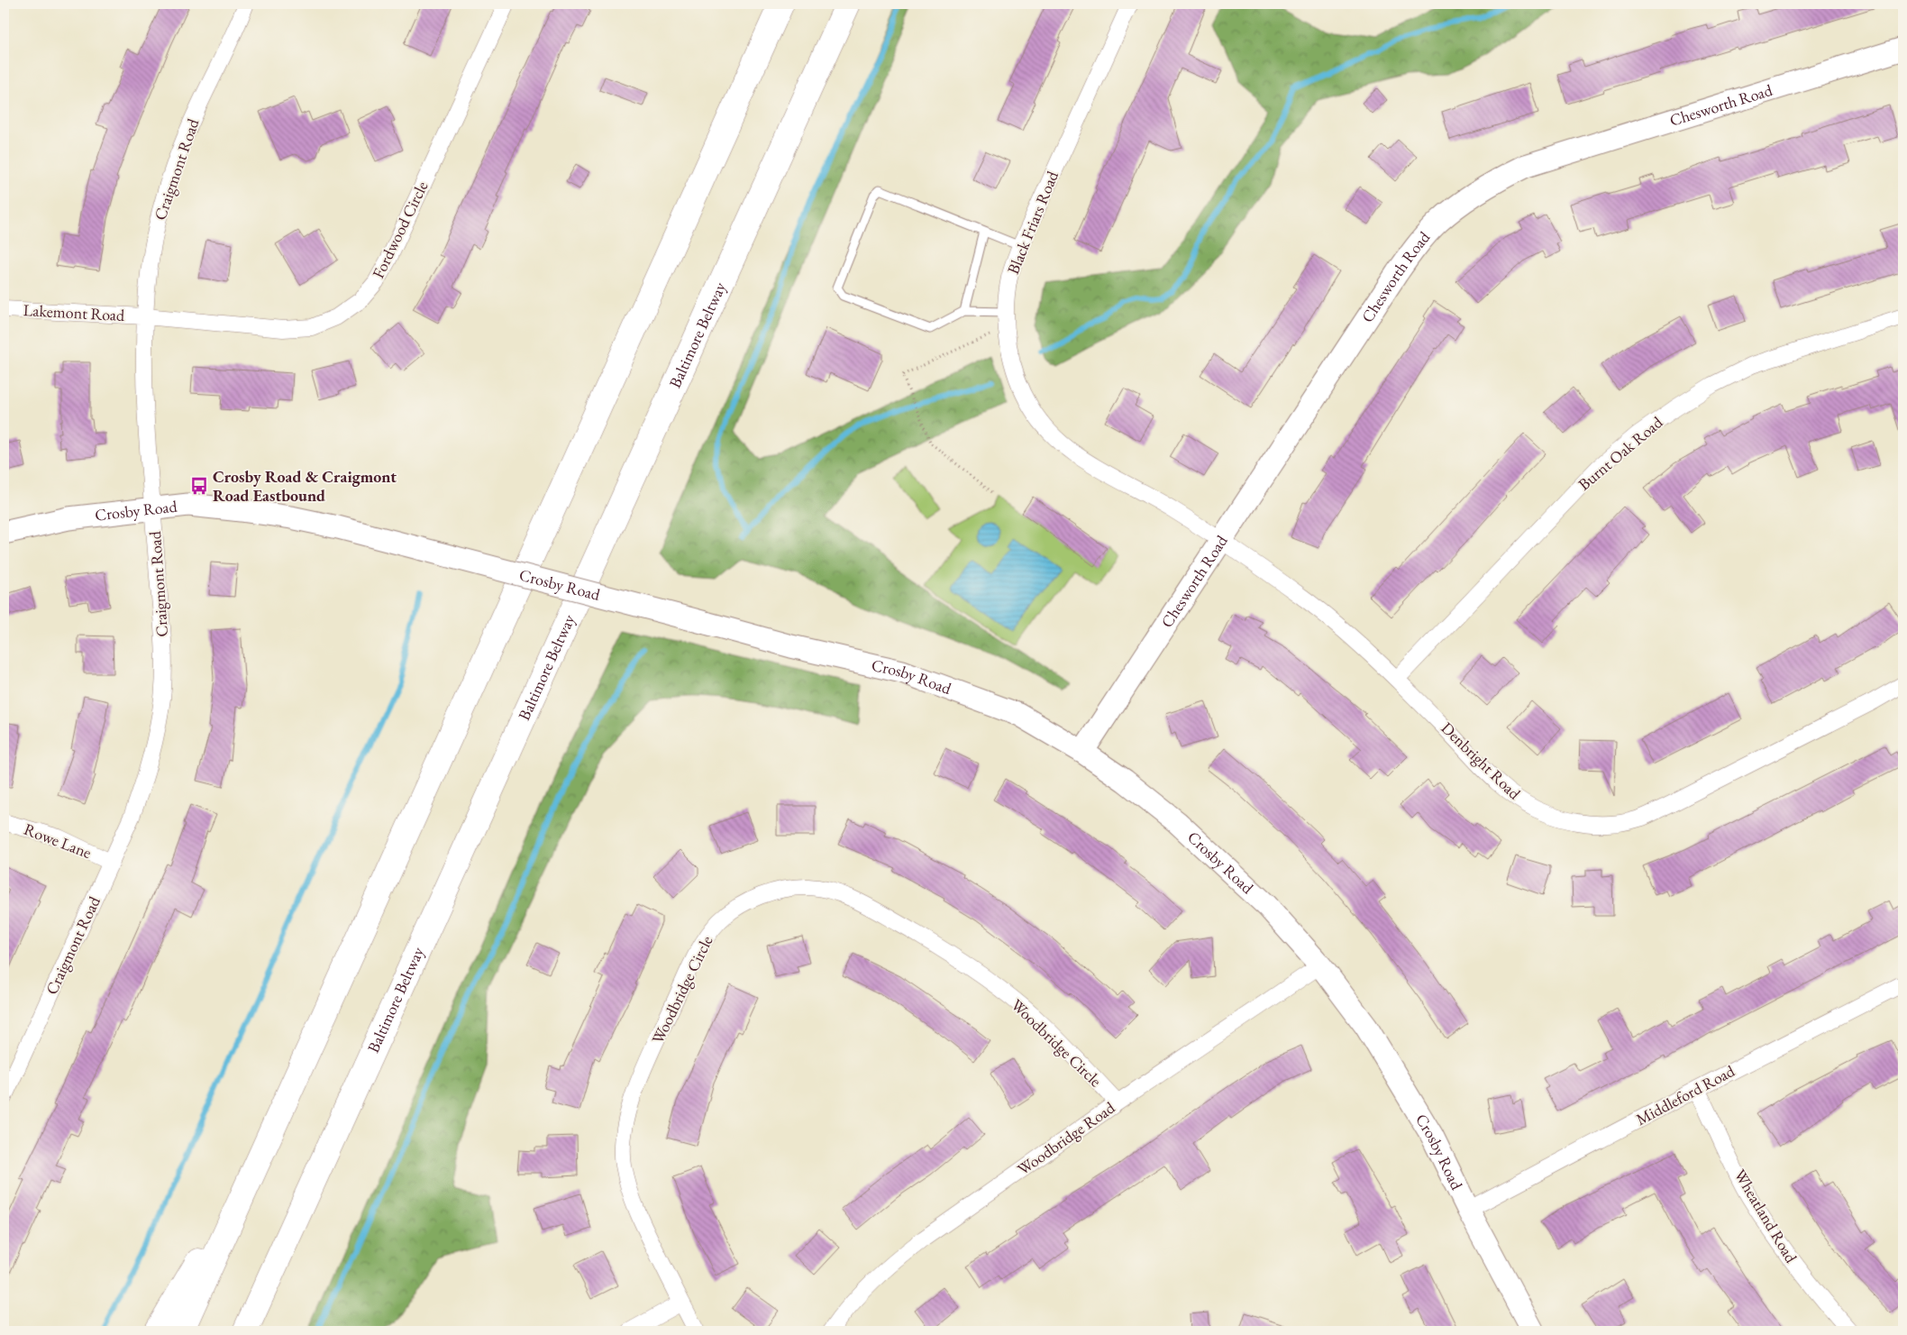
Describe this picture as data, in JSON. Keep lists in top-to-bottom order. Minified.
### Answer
{"streets":{"highway":["Baltimore Beltway"],"main road":["Chesworth Road","Crosby Road"],"street":["Craigmont Road","Black Friars Road","Fordwood Circle","Lakemont Road","Burnt Oak Road","Denbright Road","Rowe Lane","Woodbridge Circle","Middleford Road","Woodbridge Road","Wheatland Road"]},"crossings":[["Chesworth Road","Black Friars Road"],["Chesworth Road","Crosby Road"],["Chesworth Road","Denbright Road"],["Craigmont Road","Fordwood Circle"],["Craigmont Road","Lakemont Road"],["Craigmont Road","Crosby Road"],["Craigmont Road","Rowe Lane"],["Black Friars Road","Denbright Road"],["Fordwood Circle","Lakemont Road"],["Burnt Oak Road","Denbright Road"],["Crosby Road","Middleford Road"],["Crosby Road","Woodbridge Road"],["Woodbridge Circle","Woodbridge Road"],["Middleford Road","Wheatland Road"]],"places":{"bus stop":["Crosby Road & Craigmont Road Eastbound"]}}
